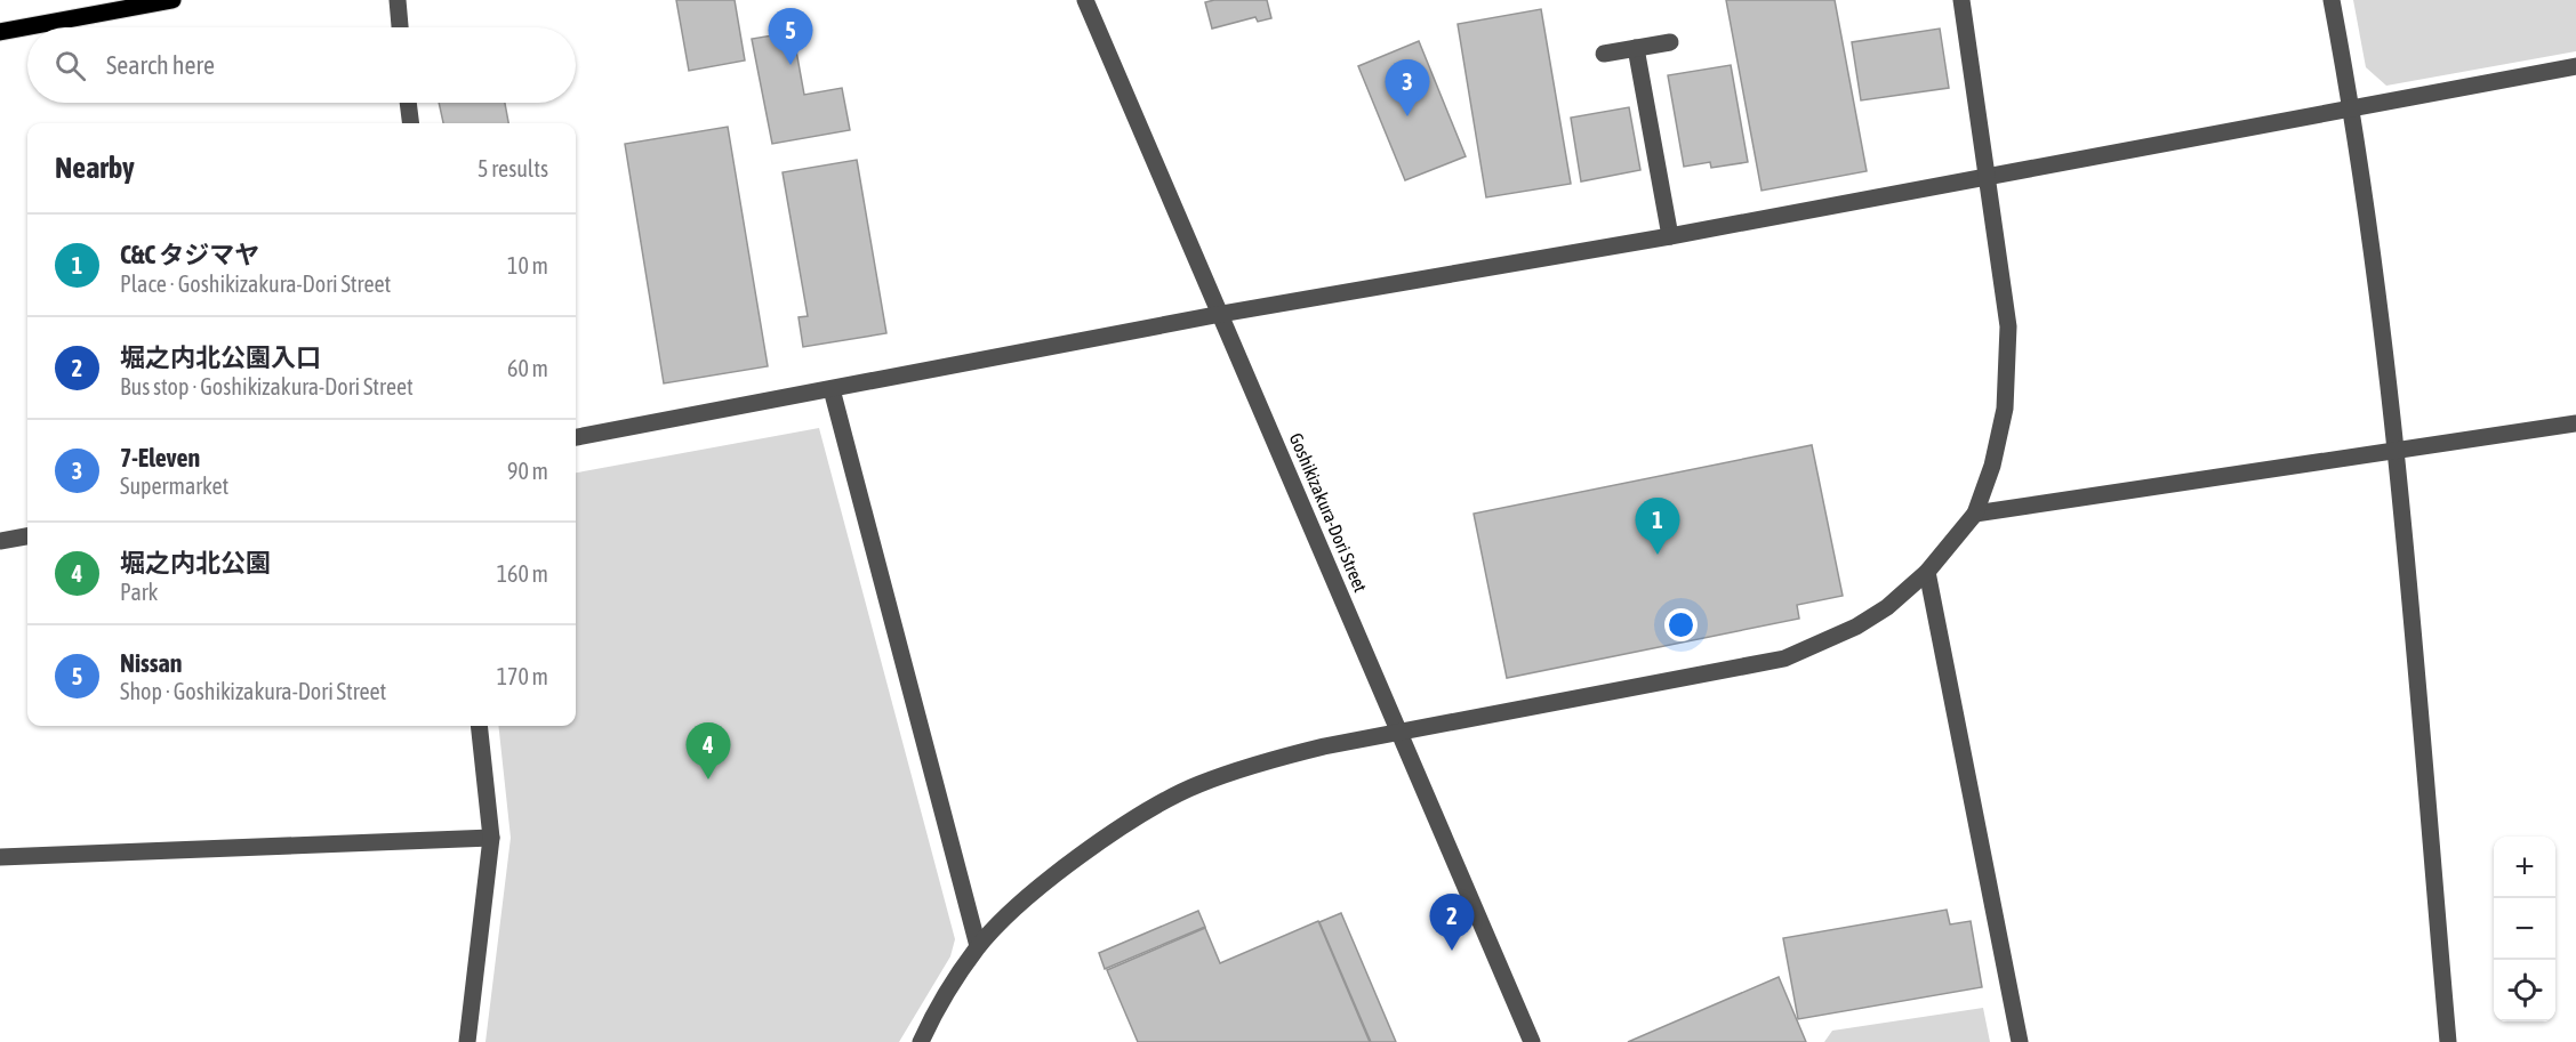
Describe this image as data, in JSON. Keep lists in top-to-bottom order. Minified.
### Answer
{"streets":{"street":["Goshikizakura-Dori Street"]},"page":{"pins":["5","3","1","4","2"],"search":"Search here","heading":["Nearby","5 results"],"list":[{"mark":"1","name":"C&C タジマヤ","note":"Place · Goshikizakura-Dori Street","value":"10 m"},{"mark":"2","name":"堀之内北公園入口","note":"Bus stop · Goshikizakura-Dori Street","value":"60 m"},{"mark":"3","name":"7-Eleven","note":"Supermarket","value":"90 m"},{"mark":"4","name":"堀之内北公園","note":"Park","value":"160 m"},{"mark":"5","name":"Nissan","note":"Shop · Goshikizakura-Dori Street","value":"170 m"}],"map_buttons":["+","−"]}}
